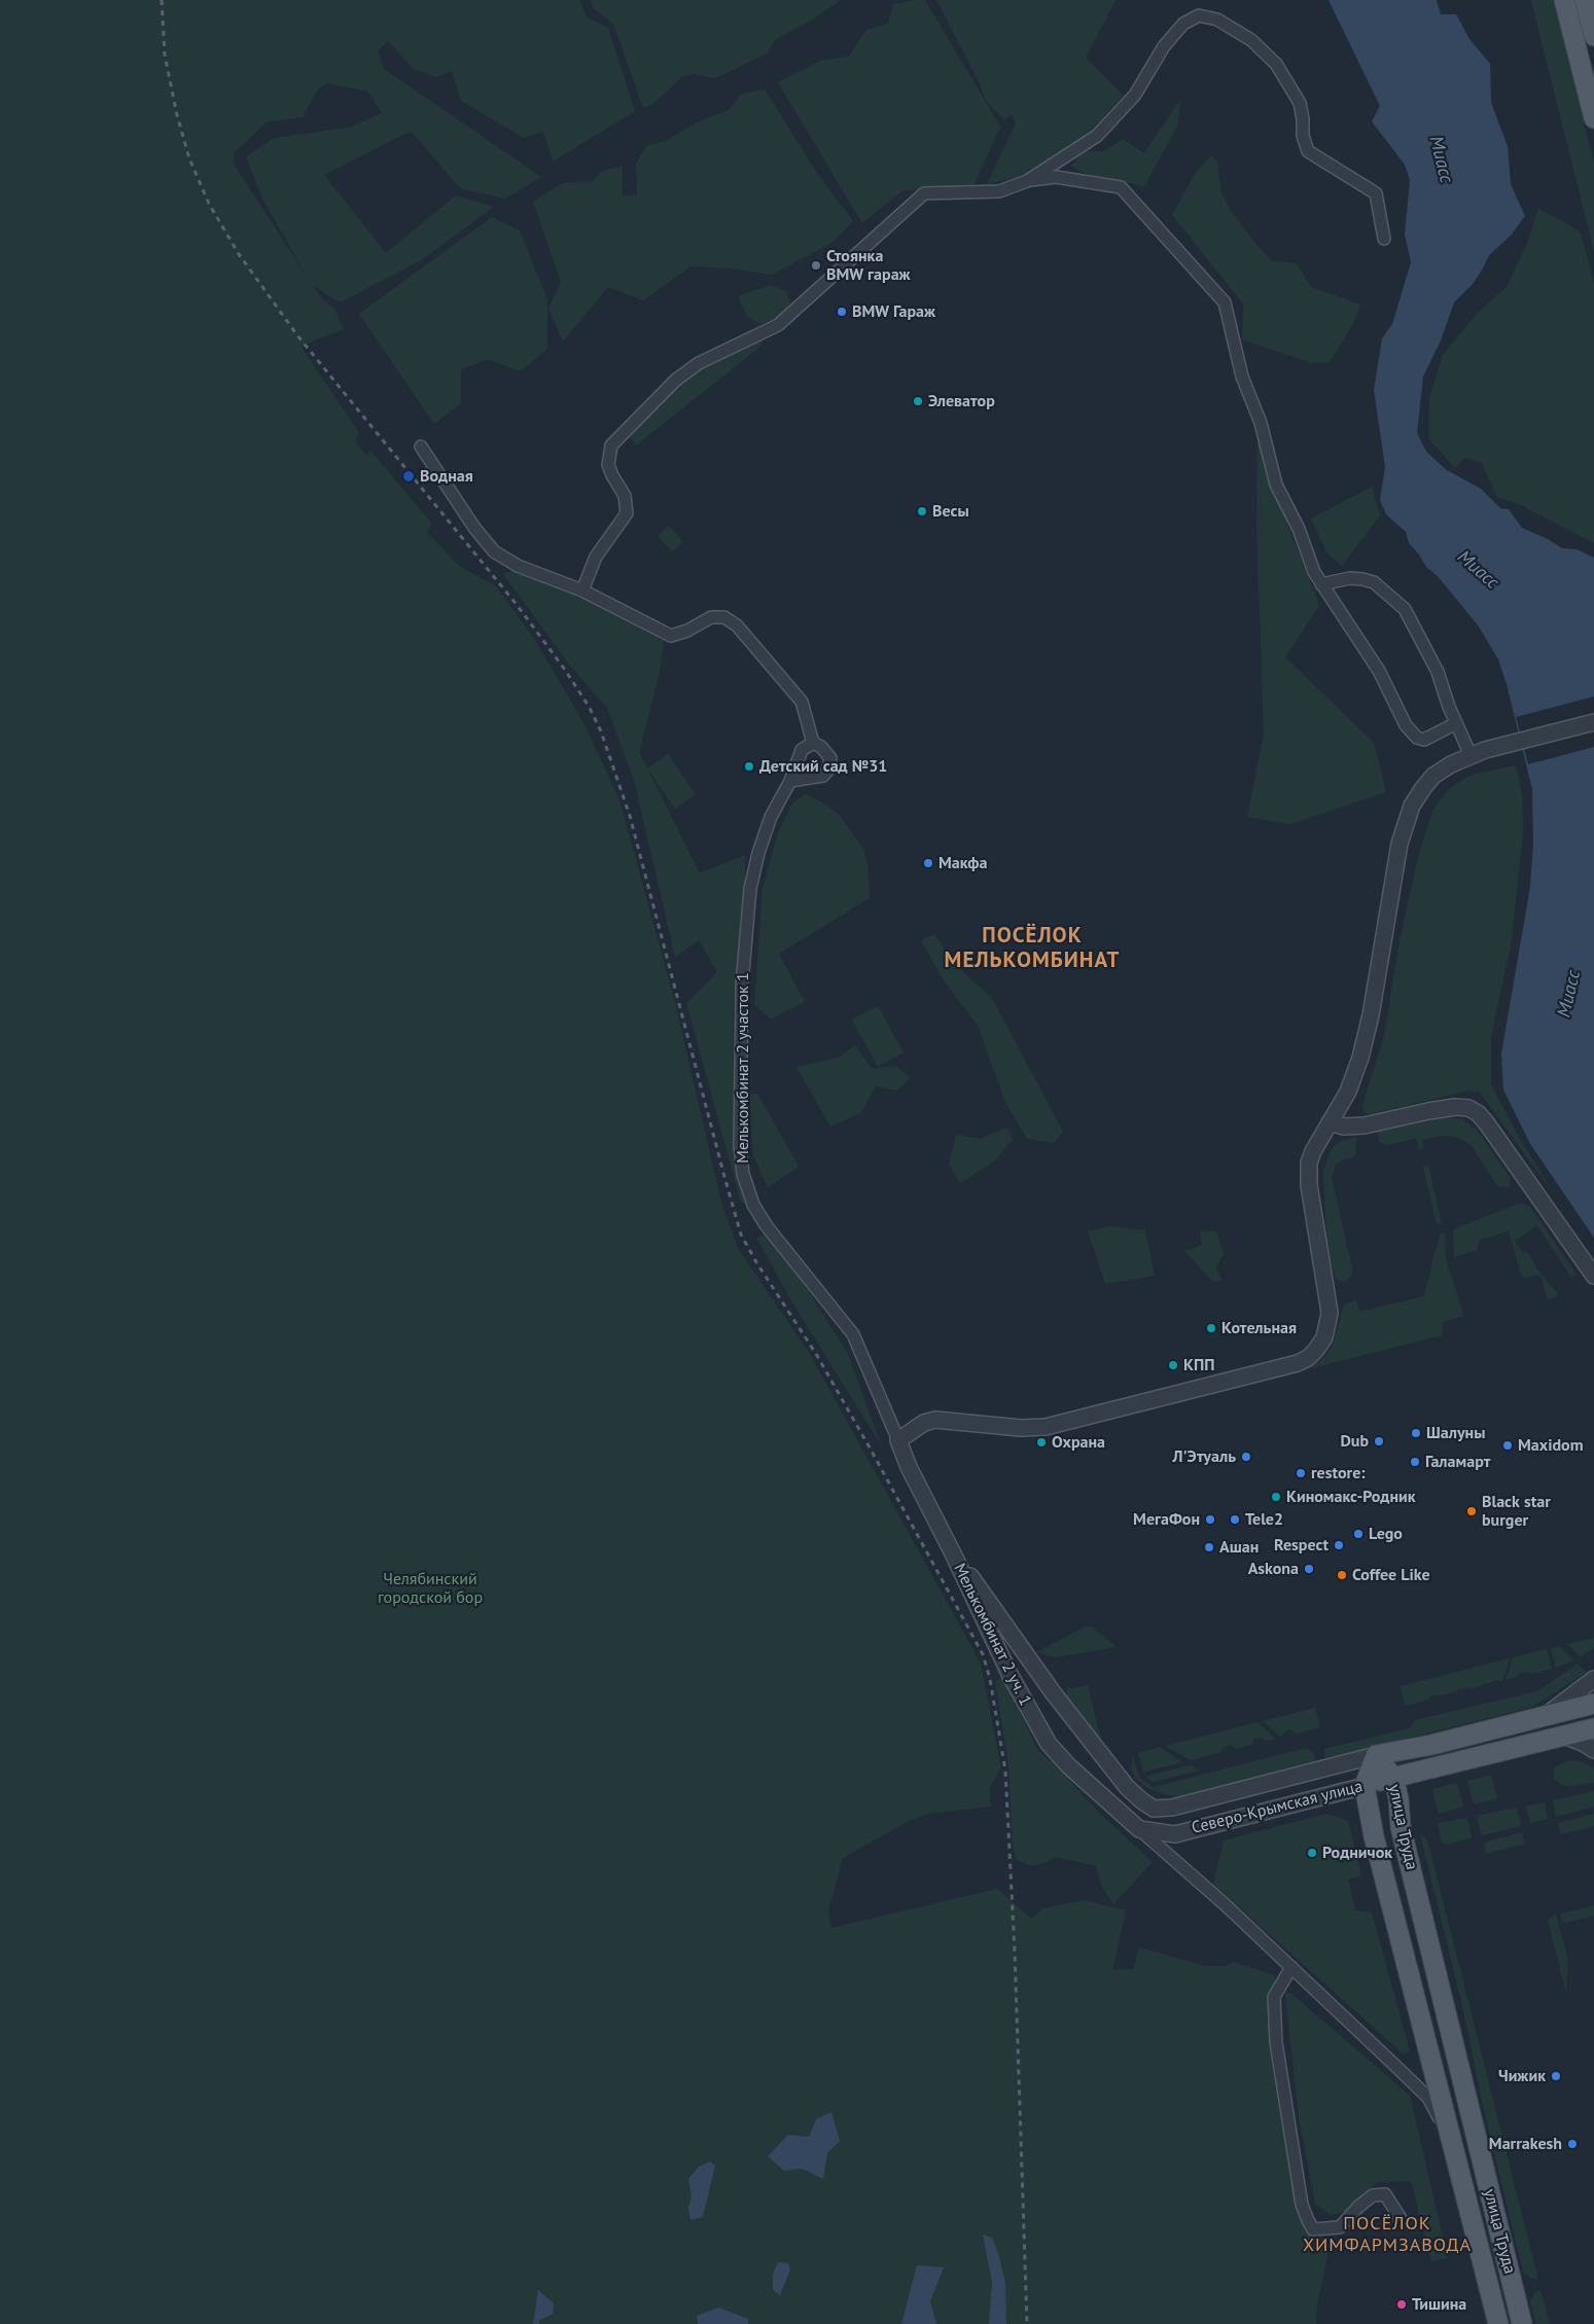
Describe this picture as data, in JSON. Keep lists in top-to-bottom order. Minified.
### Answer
{"streets":{"main road":["Северо-Крымская улица","улица Труда"],"street":["Мелькомбинат 2 участок 1","Мелькомбинат 2 уч. 1"]},"crossings":[["Мелькомбинат 2 участок 1","Мелькомбинат 2 уч. 1"],["Мелькомбинат 2 уч. 1","Северо-Крымская улица"],["Северо-Крымская улица","улица Труда"]],"districts":["ПОСЁЛОК МЕЛЬКОМБИНАТ","ПОСЁЛОК ХИМФАРМЗАВОДА"],"water":["Миасс"],"parks":["Челябинский городской бор"],"places":["Стоянка BMW гараж","BMW Гараж","Элеватор","Водная","Весы","Детский сад №31","Макфа","Котельная","КПП","Шалуны","Dub","Охрана","Maxidom","Л'Этуаль","Галамарт","restore:","Киномакс-Родник","Black star burger","МегаФон","Tele2","Lego","Respect","Ашан","Askona","Coffee Like","Родничок","Чижик","Marrakesh","Тишина"]}
